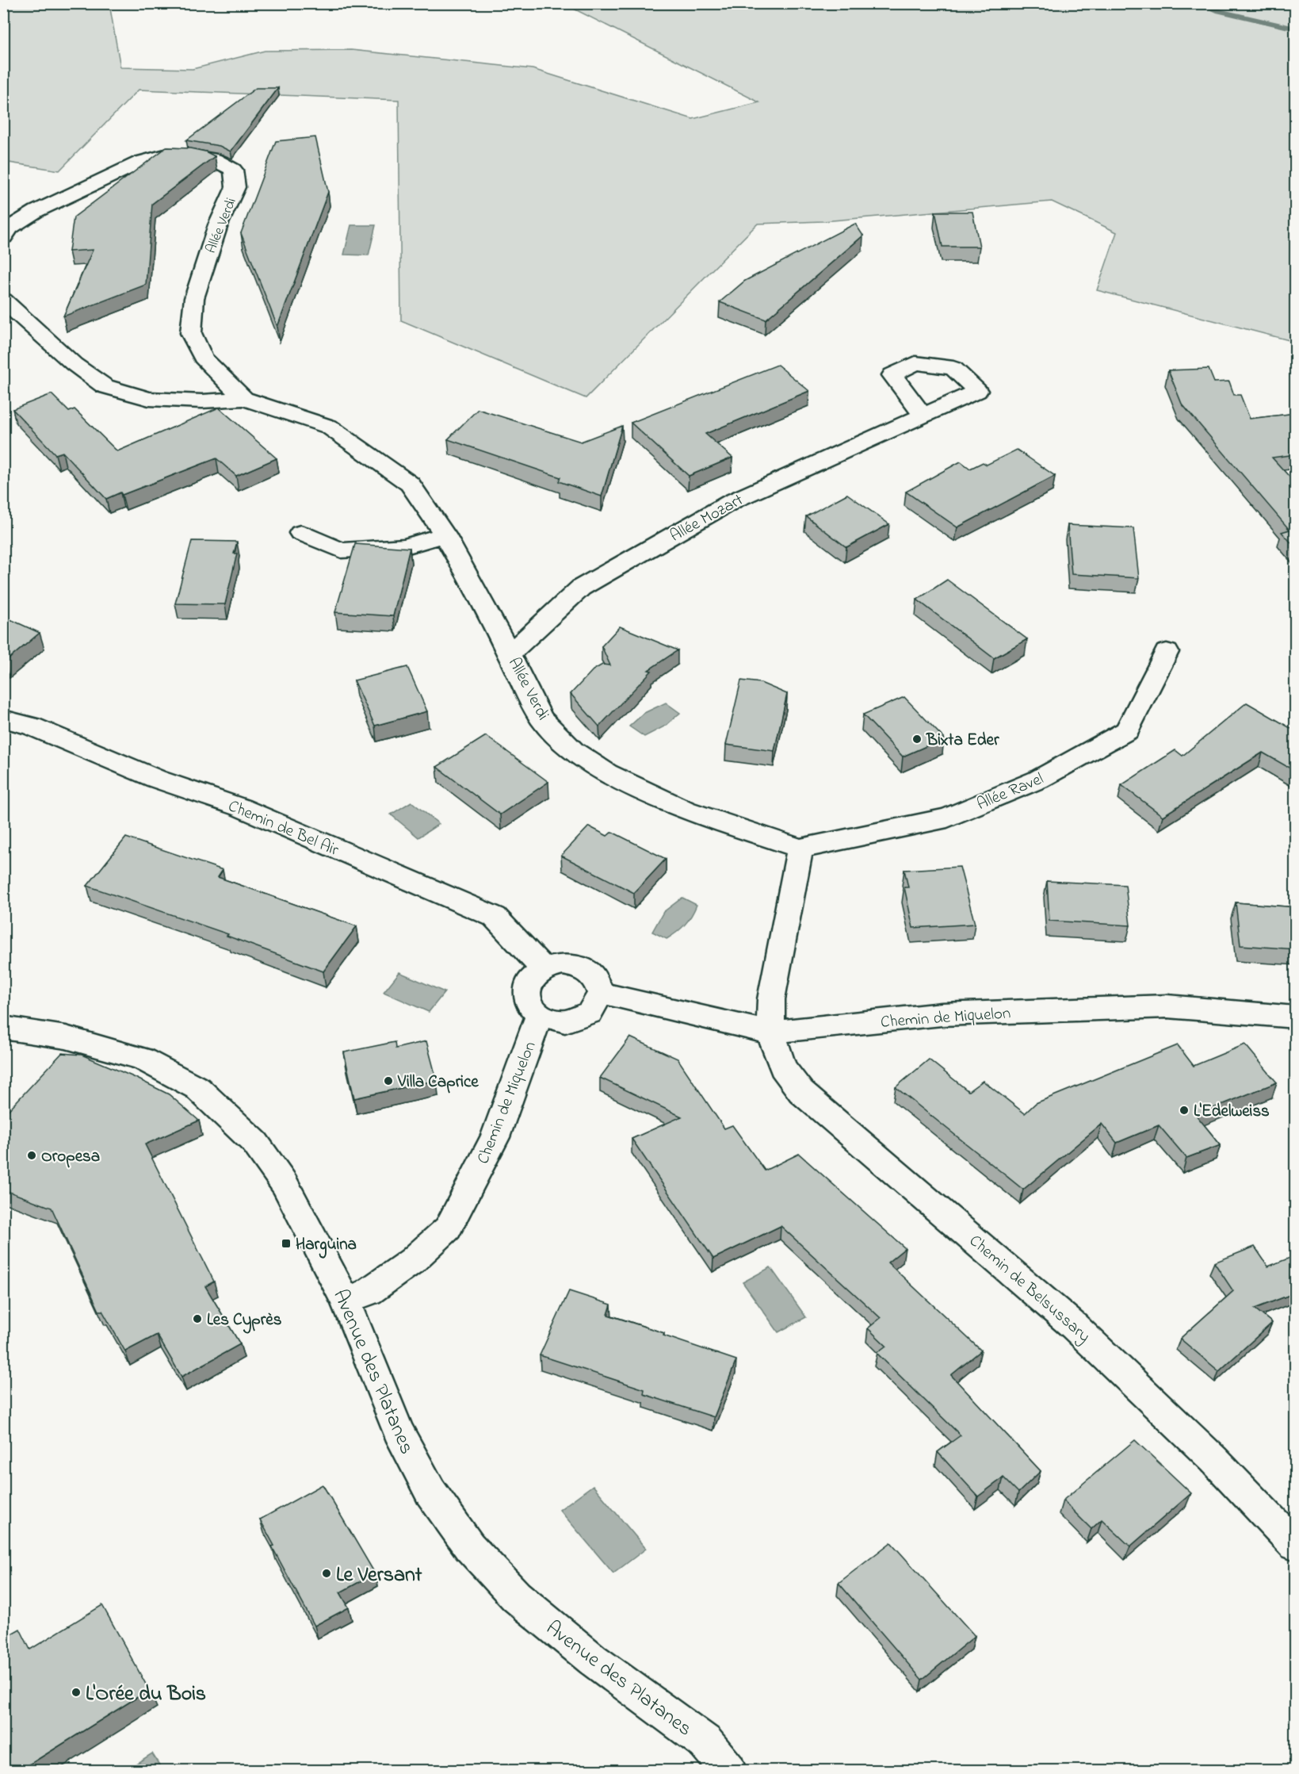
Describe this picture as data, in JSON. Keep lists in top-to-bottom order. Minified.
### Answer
{"streets":{"street":["Allée Verdi","Allée Mozart","Allée Ravel","Chemin de Bel Air","Chemin de Miquelon","Chemin de Belsussary","Avenue des Platanes"]},"crossings":[["Allée Verdi","Allée Mozart"],["Allée Verdi","Allée Ravel"],["Chemin de Bel Air","Chemin de Miquelon"],["Chemin de Miquelon","Chemin de Belsussary"],["Chemin de Miquelon","Avenue des Platanes"]],"places":{"other":["Bixta Eder","Villa Caprice","L'Edelweiss","Oropesa","Les Cyprès","Le Versant","L'Orée du Bois"],"transit":["Harguina"]}}
